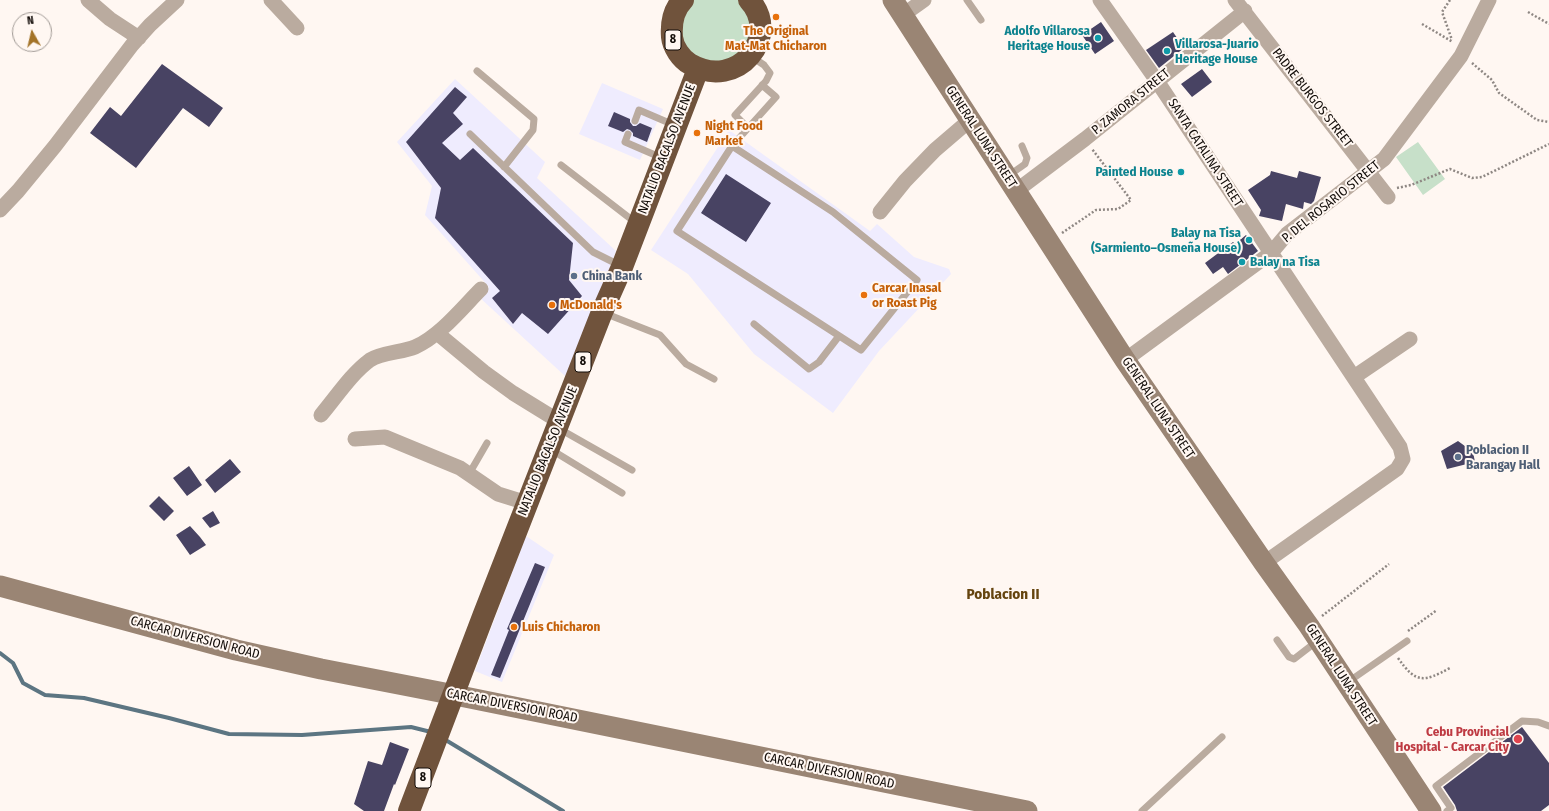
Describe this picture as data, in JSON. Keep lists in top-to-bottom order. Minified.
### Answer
{"streets":{"highway":["8","NATALIO BACALSO AVENUE"],"main road":["GENERAL LUNA STREET","CARCAR DIVERSION ROAD"],"street":["PADRE BURGOS STREET","P. ZAMORA STREET","SANTA CATALINA STREET","P. DEL ROSARIO STREET"]},"crossings":[["8","NATALIO BACALSO AVENUE"],["PADRE BURGOS STREET","P. ZAMORA STREET"],["PADRE BURGOS STREET","P. DEL ROSARIO STREET"],["P. ZAMORA STREET","GENERAL LUNA STREET"],["P. ZAMORA STREET","SANTA CATALINA STREET"],["GENERAL LUNA STREET","SANTA CATALINA STREET"],["GENERAL LUNA STREET","P. DEL ROSARIO STREET"],["NATALIO BACALSO AVENUE","CARCAR DIVERSION ROAD"],["SANTA CATALINA STREET","P. DEL ROSARIO STREET"]],"districts":["Poblacion II"],"places":["The Original Mat-Mat Chicharon","Adolfo Villarosa Heritage House","Villarosa-Juario Heritage House","Night Food Market","Painted House","Balay na Tisa (Sarmiento–Osmeña House)","Balay na Tisa","China Bank","Carcar Inasal or Roast Pig","McDonald's","Poblacion II Barangay Hall","Luis Chicharon","Cebu Provincial Hospital - Carcar City"],"north":"top"}
